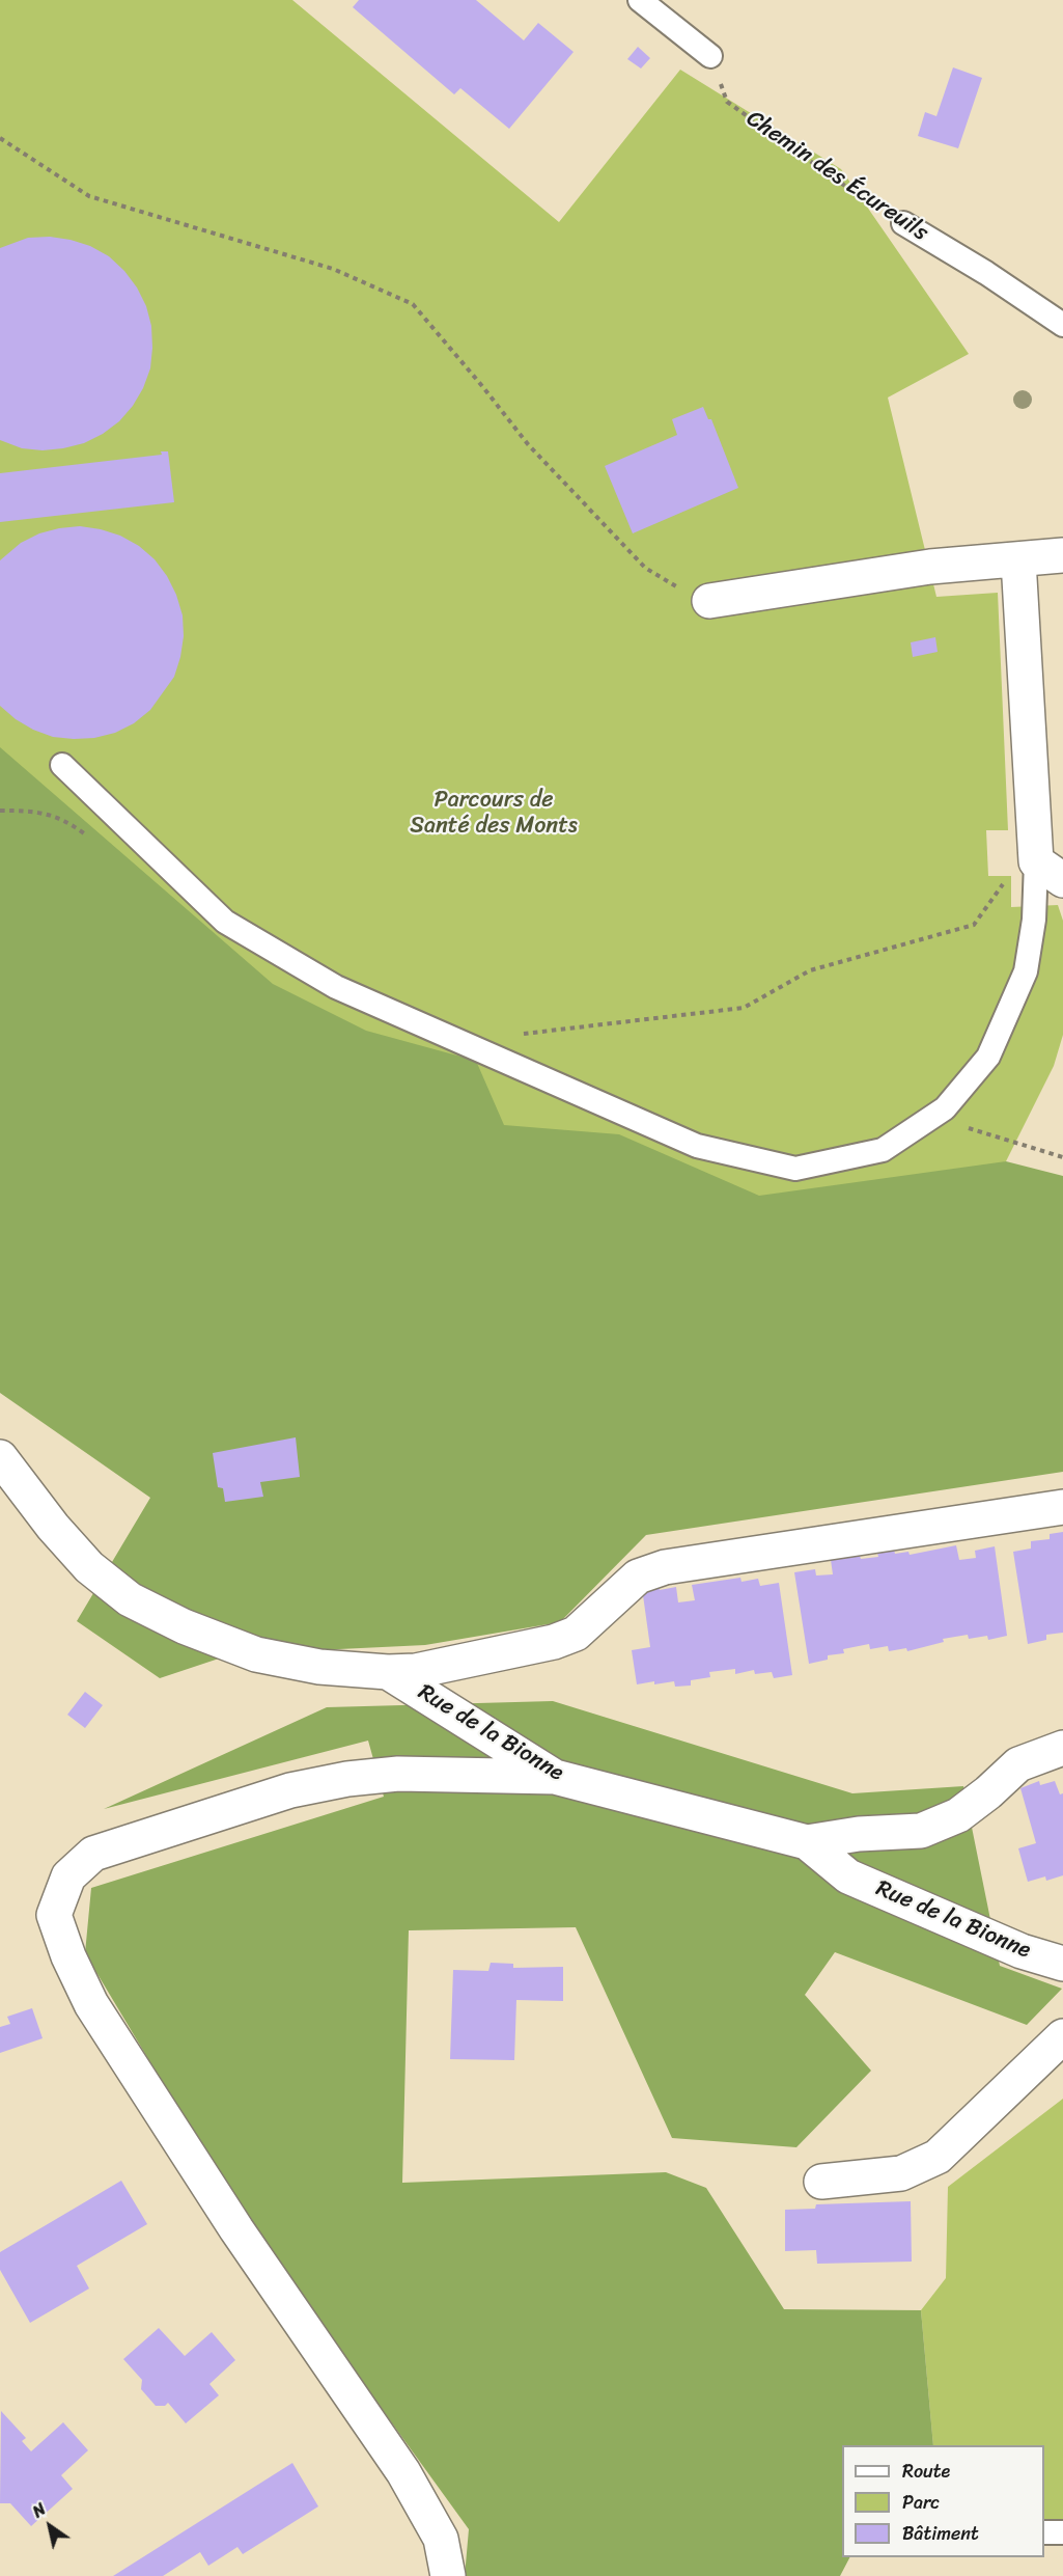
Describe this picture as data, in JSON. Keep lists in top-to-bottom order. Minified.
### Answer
{"streets":{"street":["Rue de la Bionne"],"lane":["Chemin des Écureuils"]},"parks":["Parcours de Santé des Monts"],"legend":["Route","Parc","Bâtiment"],"north":"top left"}
